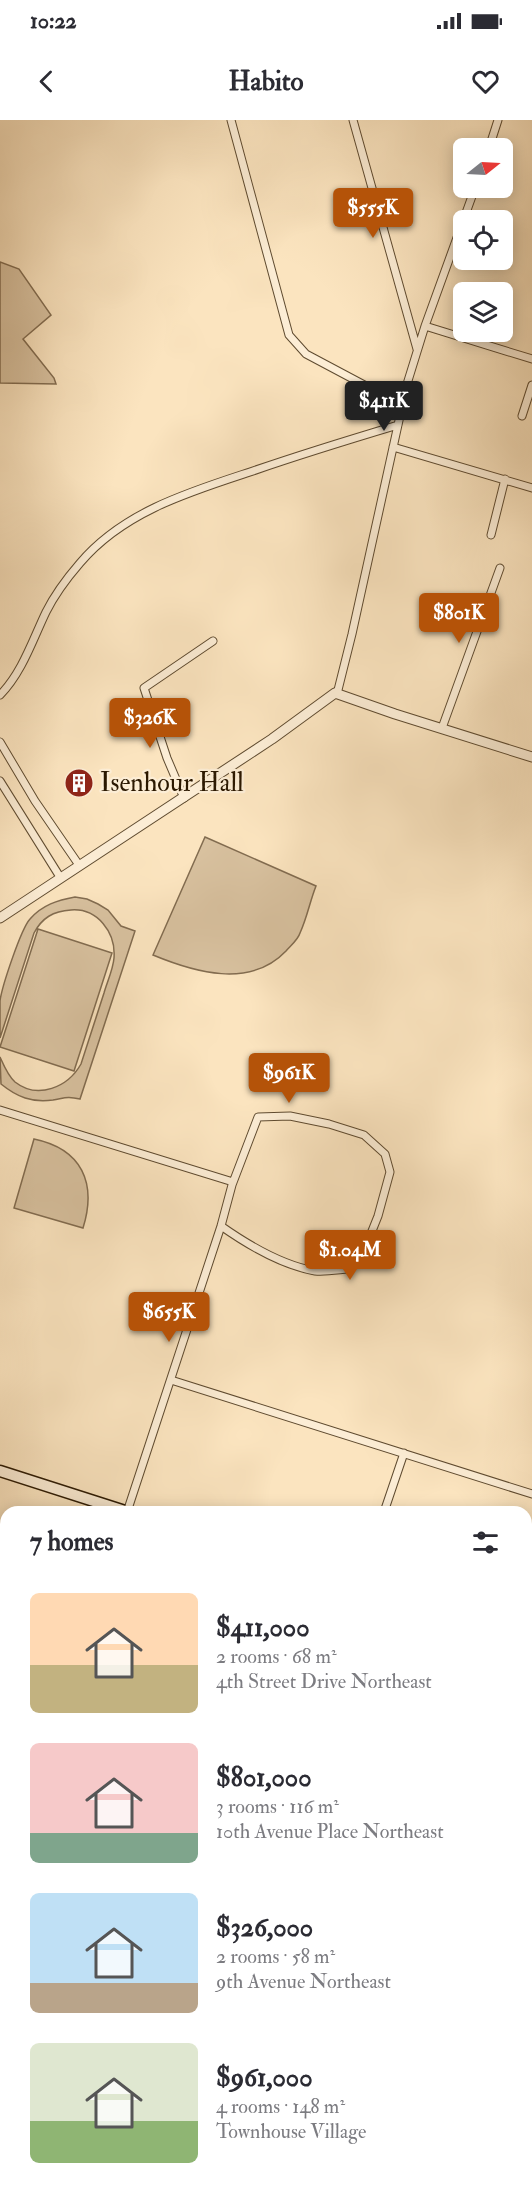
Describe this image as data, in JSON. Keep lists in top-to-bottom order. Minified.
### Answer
{"places":{"building":["Isenhour Hall"]},"north":"right","page":{"status":"10:22","header":"Habito","price":["$555K","$411K","$801K","$326K","$961K","$1.04M","$655K"],"heading":"7 homes","list":[{"name":"$411,000","note":"2 rooms · 68 m² · 4th Street Drive Northeast"},{"name":"$801,000","note":"3 rooms · 116 m² · 10th Avenue Place Northeast"},{"name":"$326,000","note":"2 rooms · 58 m² · 9th Avenue Northeast"},{"name":"$961,000","note":"4 rooms · 148 m² · Townhouse Village"}]}}
